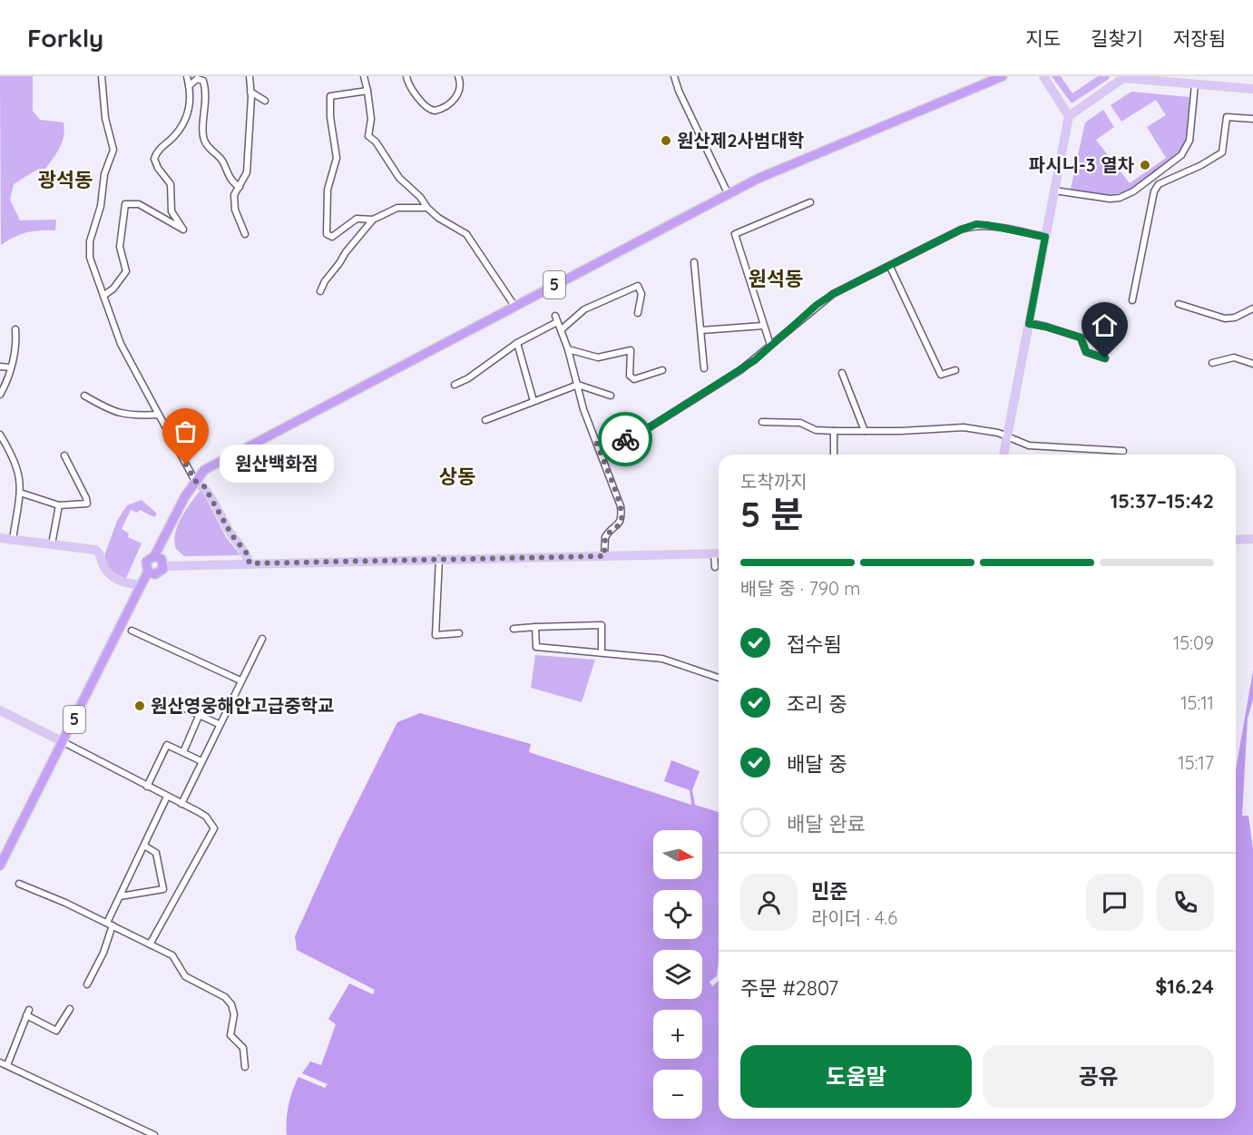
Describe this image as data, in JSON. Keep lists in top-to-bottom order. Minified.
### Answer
{"streets":{"highway":["5"]},"districts":["광석동","원석동","상동"],"places":["원산제2사범대학","파시니-3 열차","원산백화점","원산영웅해안고급중학교"],"north":"right","page":{"header":"Forkly","nav":["지도","길찾기","저장됨"],"bubble":"원산백화점","heading":["5 분","도착까지","15:37–15:42"],"panel":["민준","라이더 · 4.6","주문 #2807","$16.24"],"bar":"배달 중 · 790 m","list":[["접수됨","15:09"],["조리 중","15:11"],["배달 중","15:17"],"배달 완료"],"map_buttons":["+","−"],"buttons":["도움말","공유"]}}
